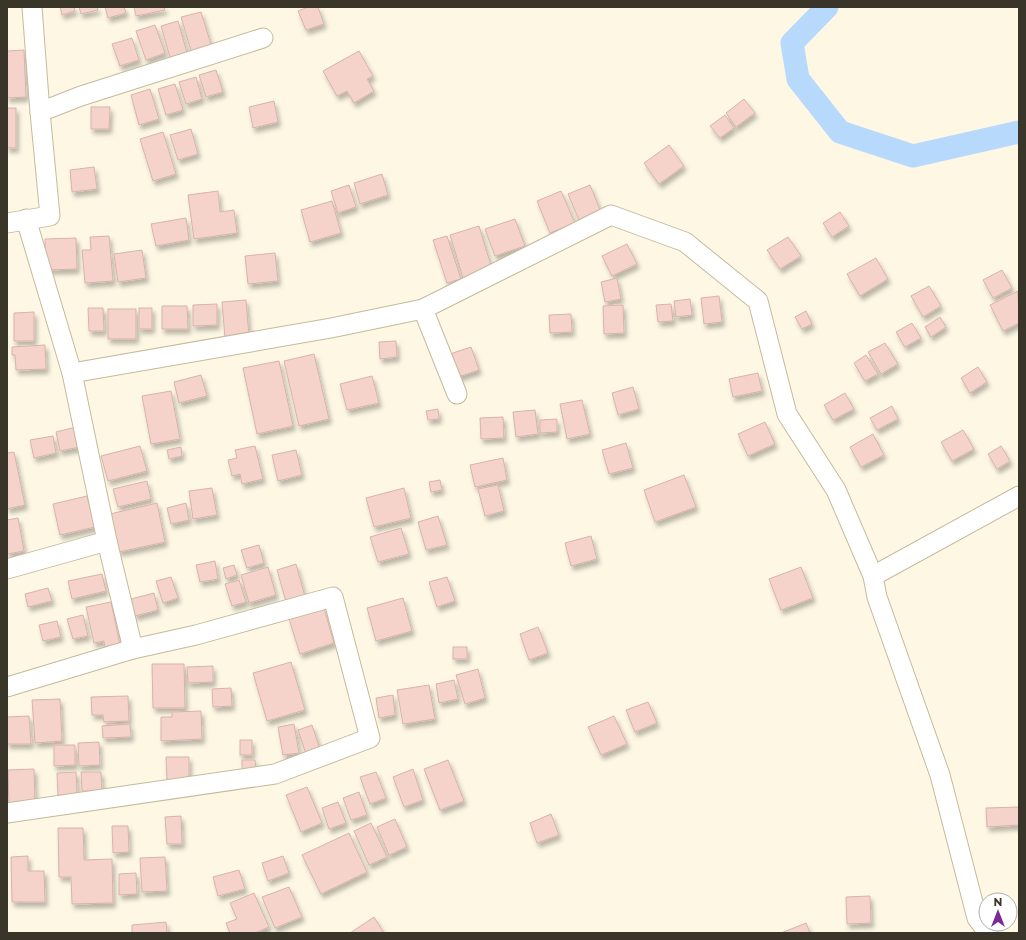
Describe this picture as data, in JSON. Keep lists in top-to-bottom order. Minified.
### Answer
{"north":"top"}
